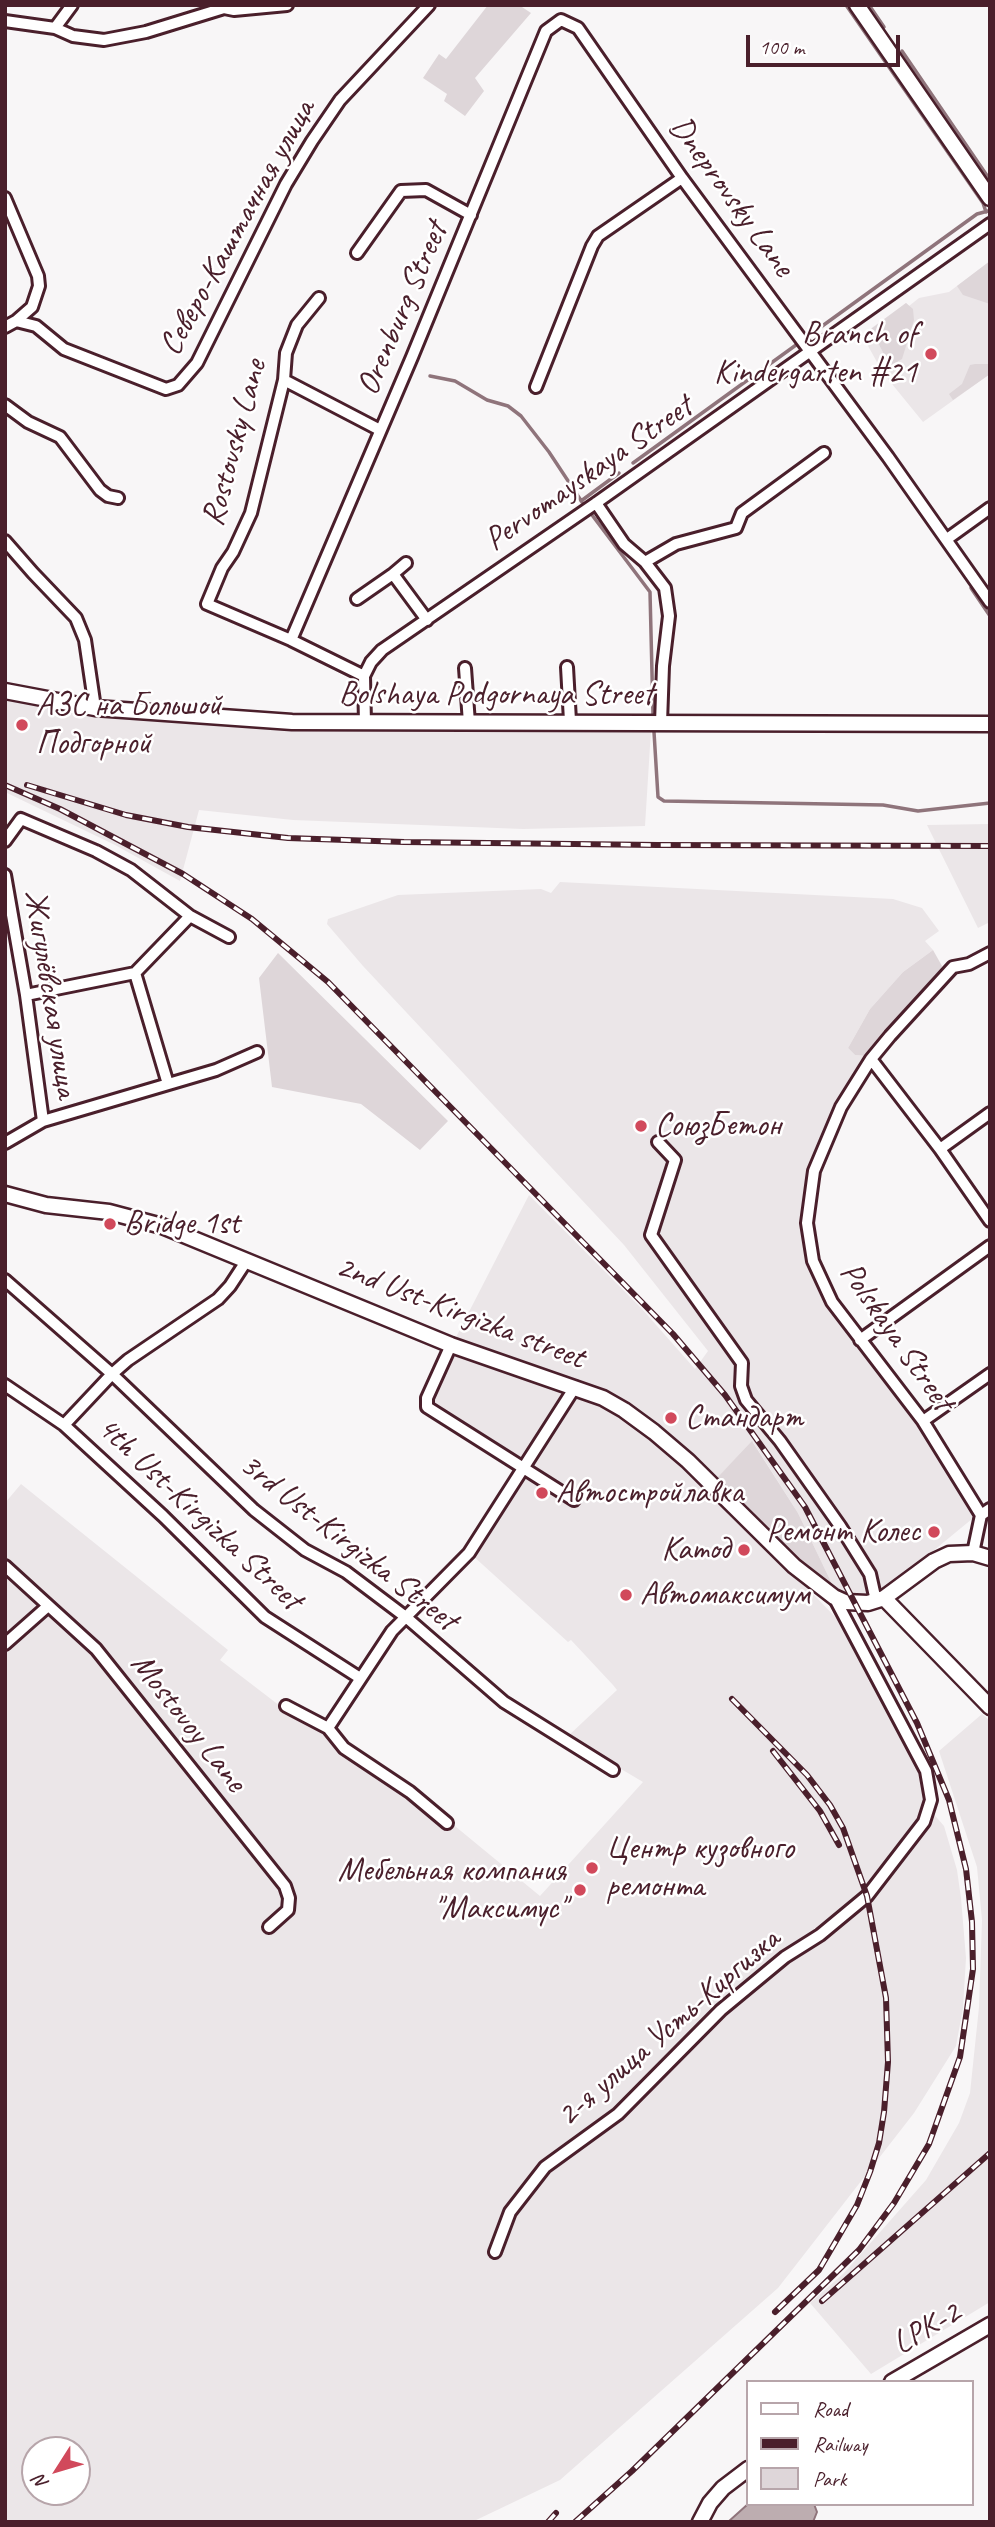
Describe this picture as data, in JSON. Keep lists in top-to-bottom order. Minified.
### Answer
{"streets":{"main road":["Bolshaya Podgornaya Street","2nd Ust-Kirgizka street","LPK-2"],"street":["Dneprovsky Lane","Северо-Каштачная улица","Orenburg Street","Rostovsky Lane","Pervomayskaya Street","Жигулёвская улица","Polskaya Street","4th Ust-Kirgizka Street","3rd Ust-Kirgizka Street","Mostovoy Lane","2-я улица Усть-Киргизка"]},"crossings":[["Dneprovsky Lane","Orenburg Street"],["Dneprovsky Lane","Pervomayskaya Street"],["Orenburg Street","Rostovsky Lane"],["2nd Ust-Kirgizka street","2-я улица Усть-Киргизка"]],"places":["Branch of Kindergarten #21","АЗС на Большой Подгорной","СоюзБетон","Bridge 1st","Стандарт","Автостройлавка","Ремонт Колес","Катод","Автомаксимум","Центр кузовного ремонта","Мебельная компания \"Максимус\""],"legend":["Road","Railway","Park"],"scale_bar":"100 m","north":"bottom left"}
